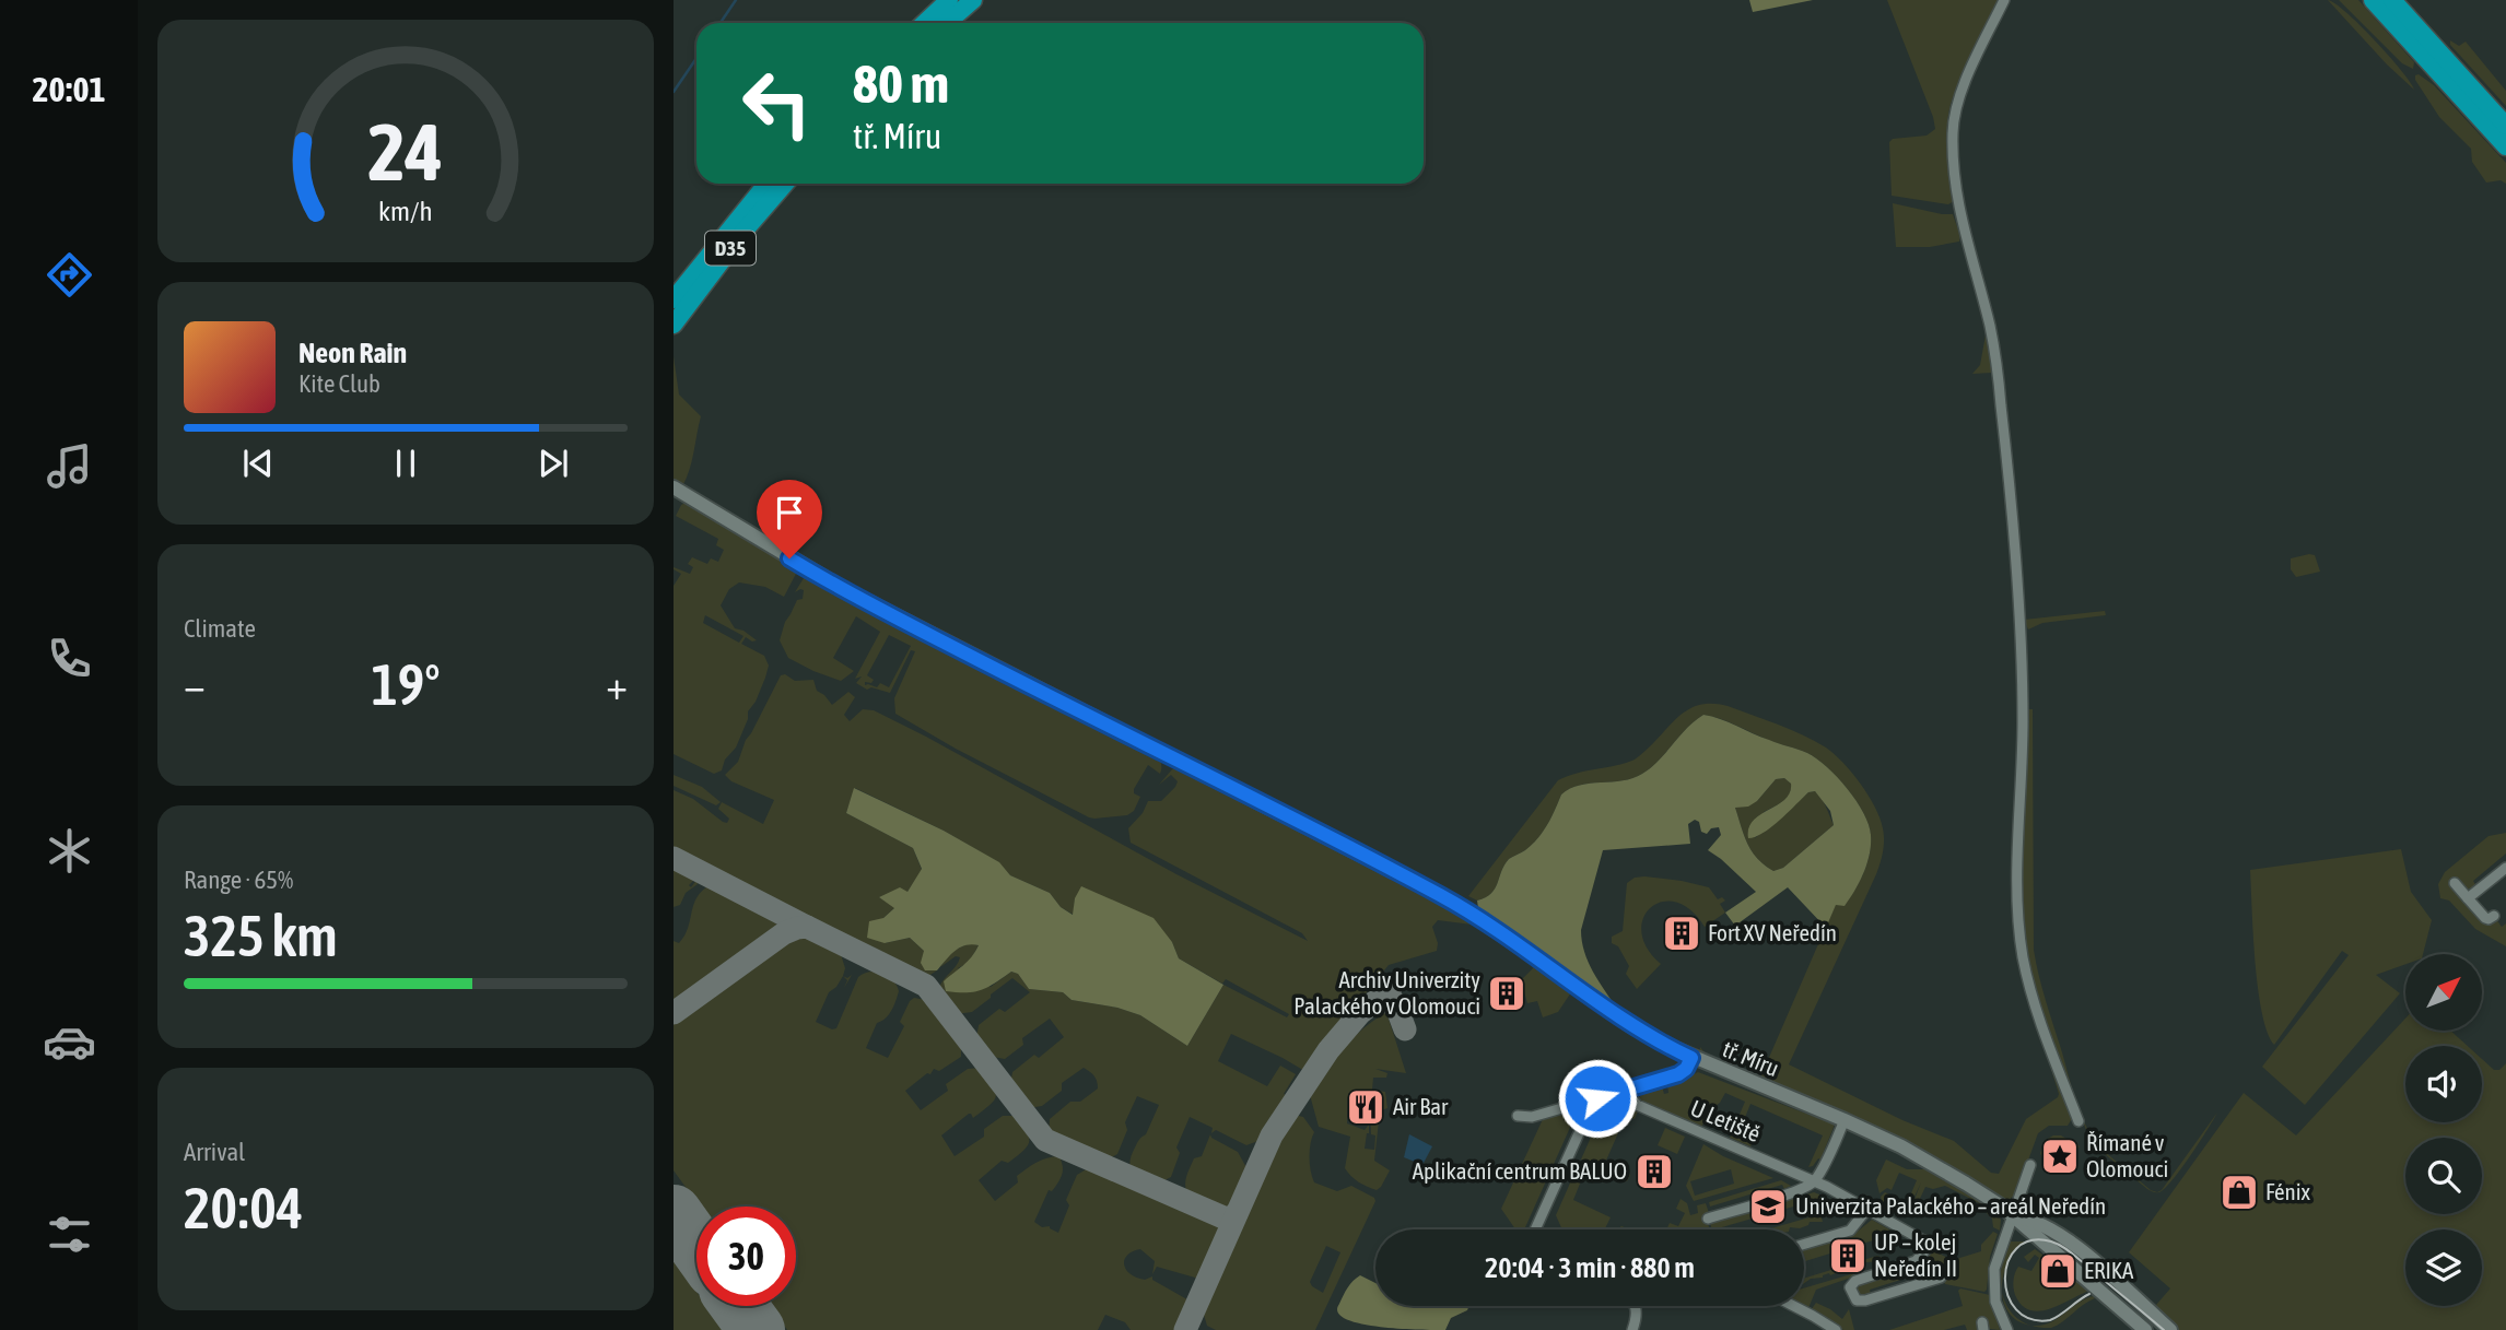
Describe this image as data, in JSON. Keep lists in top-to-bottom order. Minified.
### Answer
{"streets":{"highway":["D35"],"main road":["tř. Míru"],"street":["U Letiště"]},"places":{"building":["Fort XV Neředín","Archiv Univerzity Palackého v Olomouci","Aplikační centrum BALUO","UP – kolej Neředín II"],"restaurant":["Air Bar"],"place":["Římané v Olomouci"],"shop":["Fénix","ERIKA"],"school or university":["Univerzita Palackého – areál Neředín"]},"north":"top right","page":{"tabs":"20:01","turn":["80 m","tř. Míru"],"song":["Neon Rain","Kite Club"],"tile":["Climate",["Range · 65%","325 km"],["Arrival","20:04"]],"heat":["−","19°","+"],"limit":"30","trip":"20:04 · 3 min · 880 m","gauge":["24","km/h"]}}
